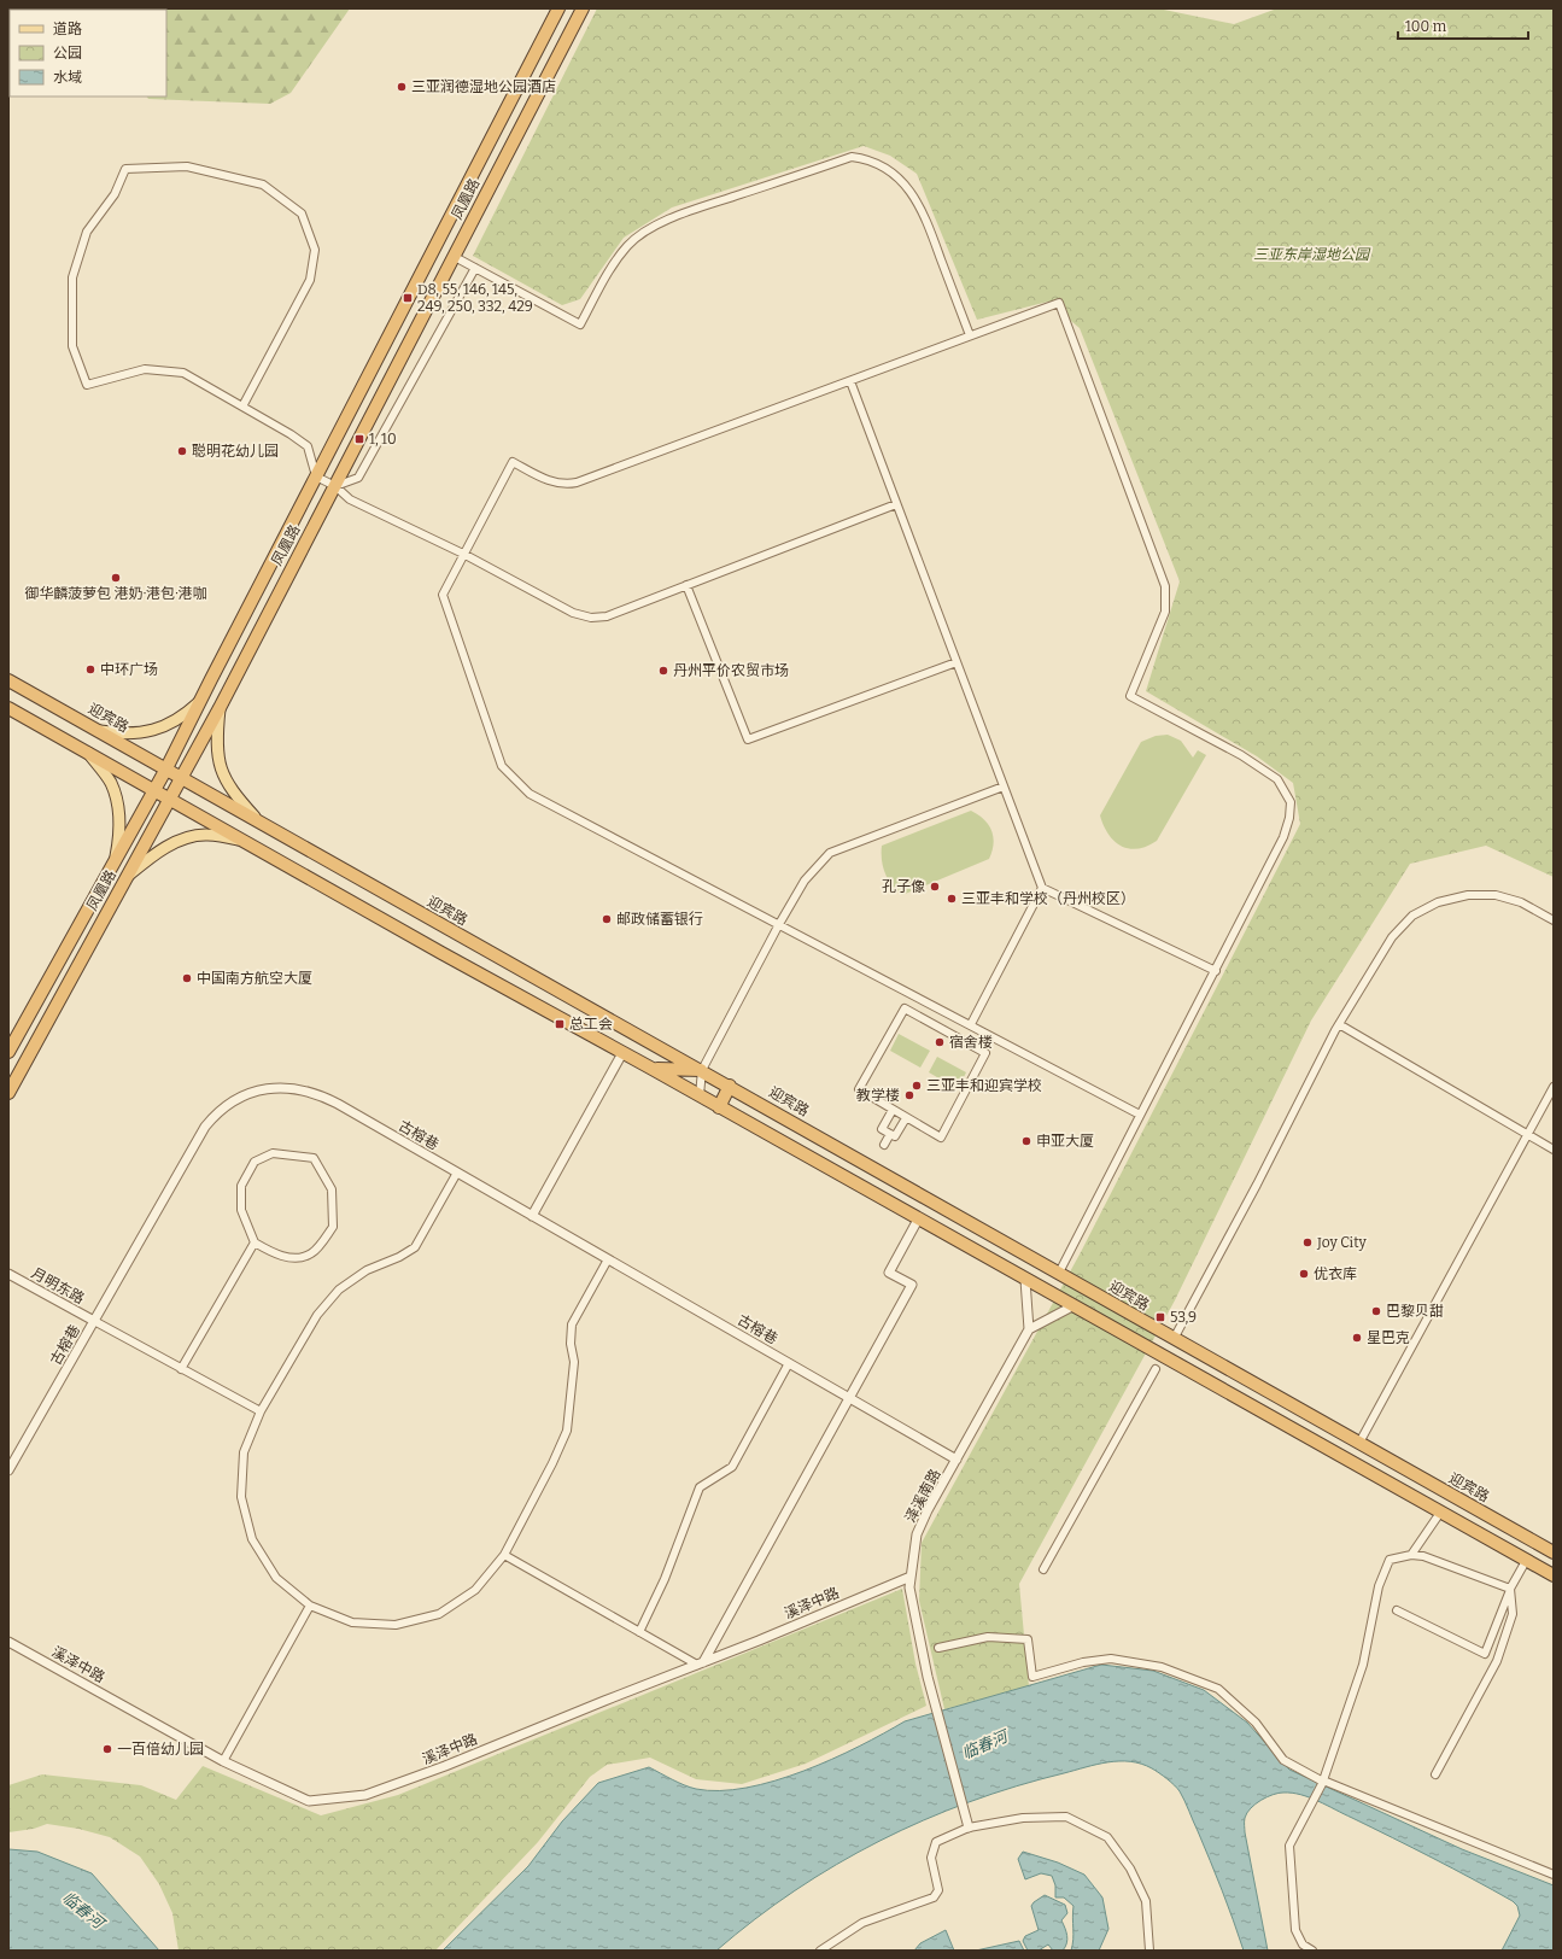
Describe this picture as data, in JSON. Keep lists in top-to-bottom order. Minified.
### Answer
{"streets":{"highway":["凤凰路","迎宾路"],"street":["古榕巷","月明东路","泽溪南路","溪泽中路"]},"crossings":[["凤凰路","迎宾路"],["古榕巷","月明东路"],["古榕巷","泽溪南路"],["泽溪南路","溪泽中路"]],"water":["临春河"],"parks":["三亚东岸湿地公园"],"places":{"other":["三亚润德湿地公园酒店","聪明花幼儿园","御华麟菠萝包 港奶·港包·港咖","中环广场","丹州平价农贸市场","孔子像","三亚丰和学校（丹州校区）","邮政储蓄银行","中国南方航空大厦","宿舍楼","三亚丰和迎宾学校","教学楼","申亚大厦","Joy City","优衣库","巴黎贝甜","星巴克","一百倍幼儿园"],"transit":["D8, 55, 146, 145, 249, 250, 332, 429","1, 10","总工会","53,9"]},"legend":["道路","公园","水域"],"scale_bar":"100 m"}
